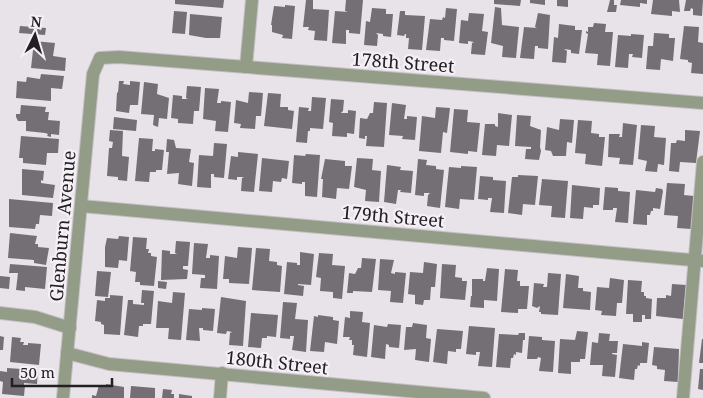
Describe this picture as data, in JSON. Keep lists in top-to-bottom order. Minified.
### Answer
{"streets":{"street":["178th Street","179th Street","Glenburn Avenue","180th Street"]},"crossings":[["178th Street","Glenburn Avenue"],["179th Street","Glenburn Avenue"],["Glenburn Avenue","180th Street"]],"scale_bar":"50 m","north":"top"}
